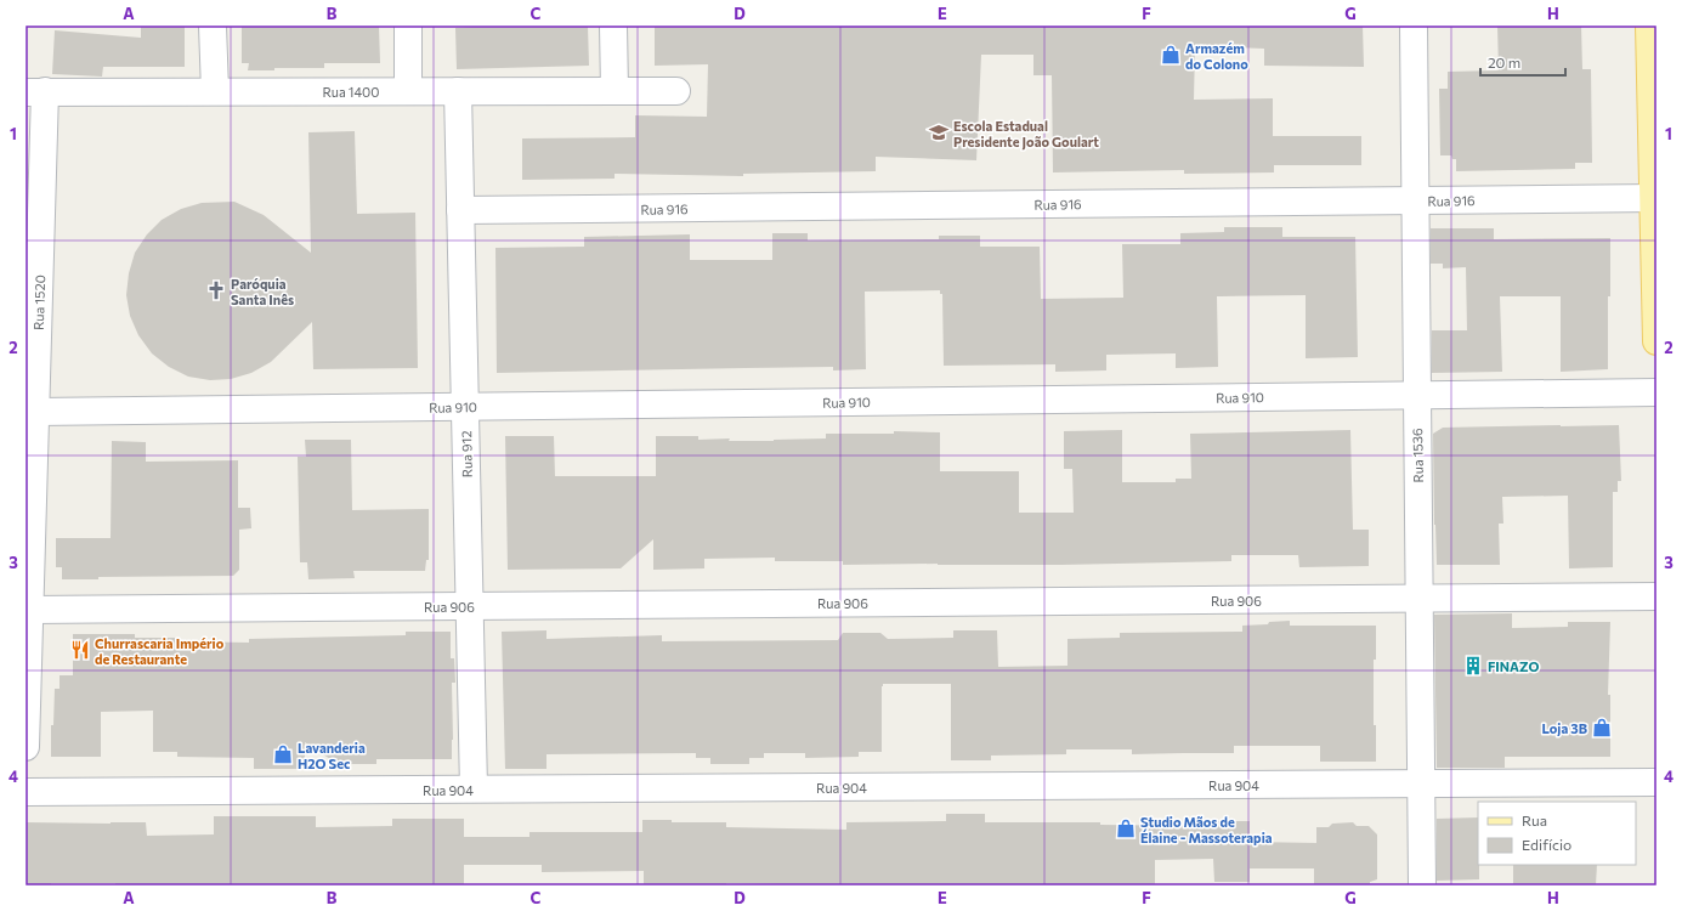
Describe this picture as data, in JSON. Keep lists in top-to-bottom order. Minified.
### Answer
{"streets":{"street":["Rua 1400","Rua 916","Rua 1520","Rua 910","Rua 912","Rua 1536","Rua 906","Rua 904"]},"crossings":[["Rua 1400","Rua 1520"],["Rua 1400","Rua 912"],["Rua 916","Rua 912"],["Rua 916","Rua 1536"],["Rua 1520","Rua 910"],["Rua 1520","Rua 906"],["Rua 910","Rua 912"],["Rua 910","Rua 1536"],["Rua 912","Rua 906"],["Rua 912","Rua 904"],["Rua 1536","Rua 906"],["Rua 1536","Rua 904"]],"places":{"shop":["Armazém do Colono","Loja 3B","Lavanderia H2O Sec","Studio Mãos de Élaine - Massoterapia"],"school or university":["Escola Estadual Presidente João Goulart"],"church":["Paróquia Santa Inês"],"restaurant":["Churrascaria Império de Restaurante"],"building":["FINAZO"]},"legend":["Rua","Edifício"],"scale_bar":"20 m","grid":{"columns":["A","B","C","D","E","F","G","H"],"rows":["1","2","3","4"]}}
